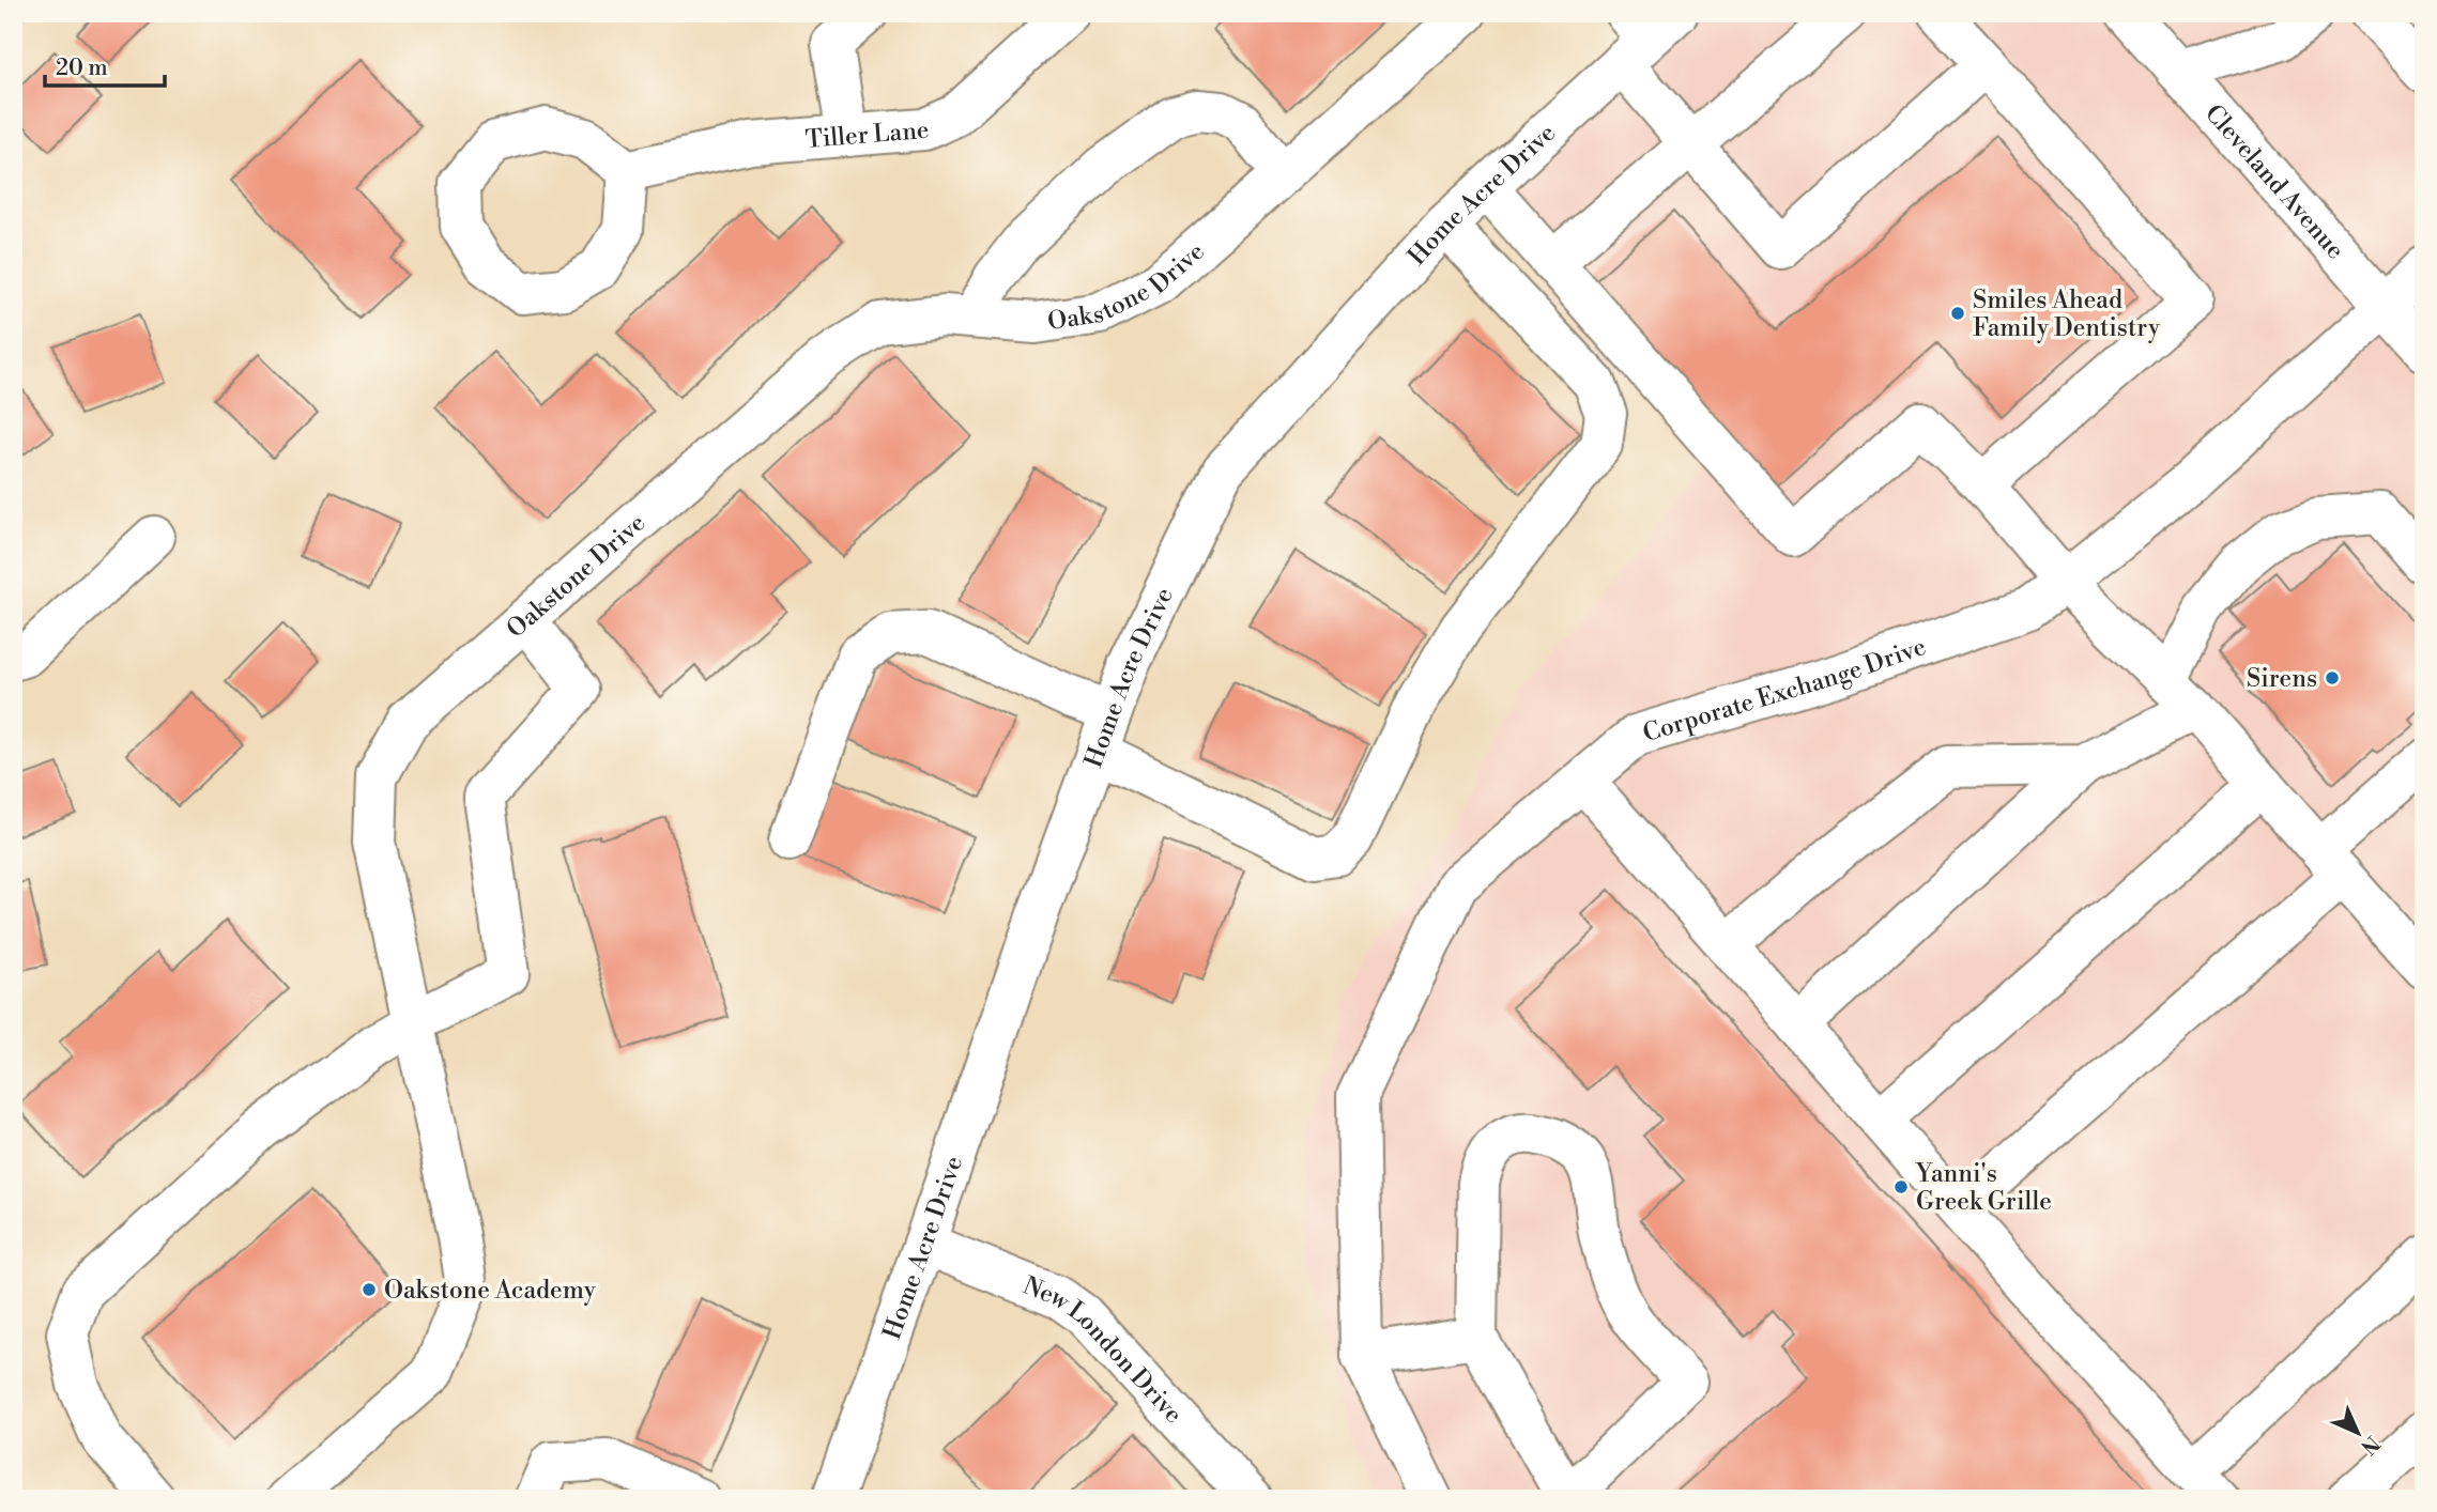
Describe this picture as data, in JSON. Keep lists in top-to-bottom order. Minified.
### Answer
{"streets":{"street":["Tiller Lane","Cleveland Avenue","Home Acre Drive","Oakstone Drive","Corporate Exchange Drive","New London Drive"]},"crossings":[["Cleveland Avenue","Corporate Exchange Drive"],["Home Acre Drive","New London Drive"]],"places":["Smiles Ahead Family Dentistry","Sirens","Yanni's Greek Grille","Oakstone Academy"],"scale_bar":"20 m","north":"bottom right"}
